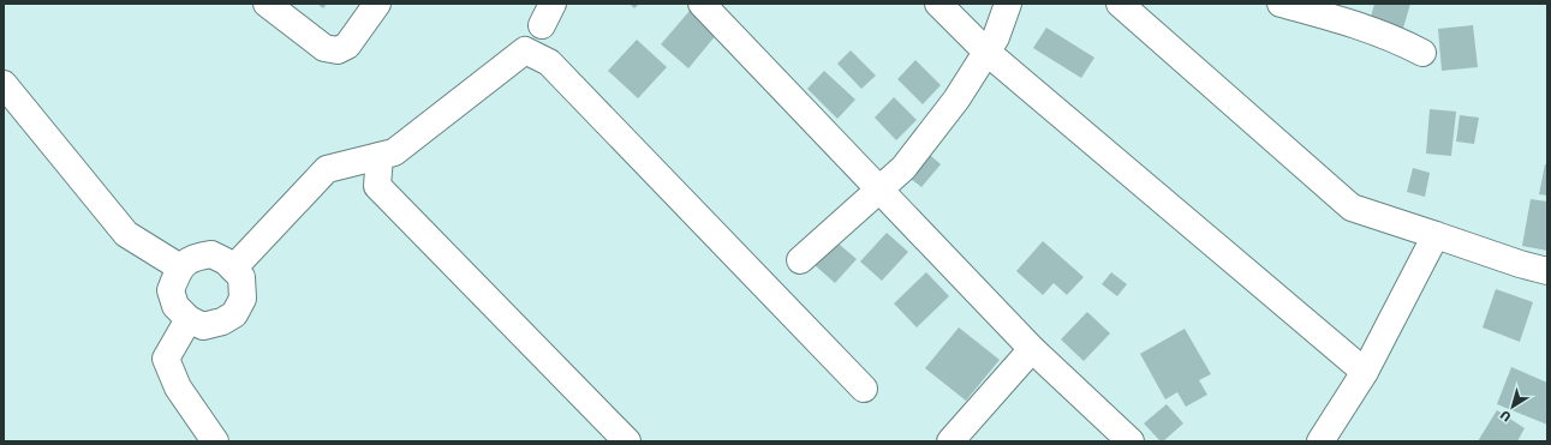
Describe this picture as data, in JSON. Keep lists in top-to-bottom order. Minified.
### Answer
{"north":"bottom left"}
